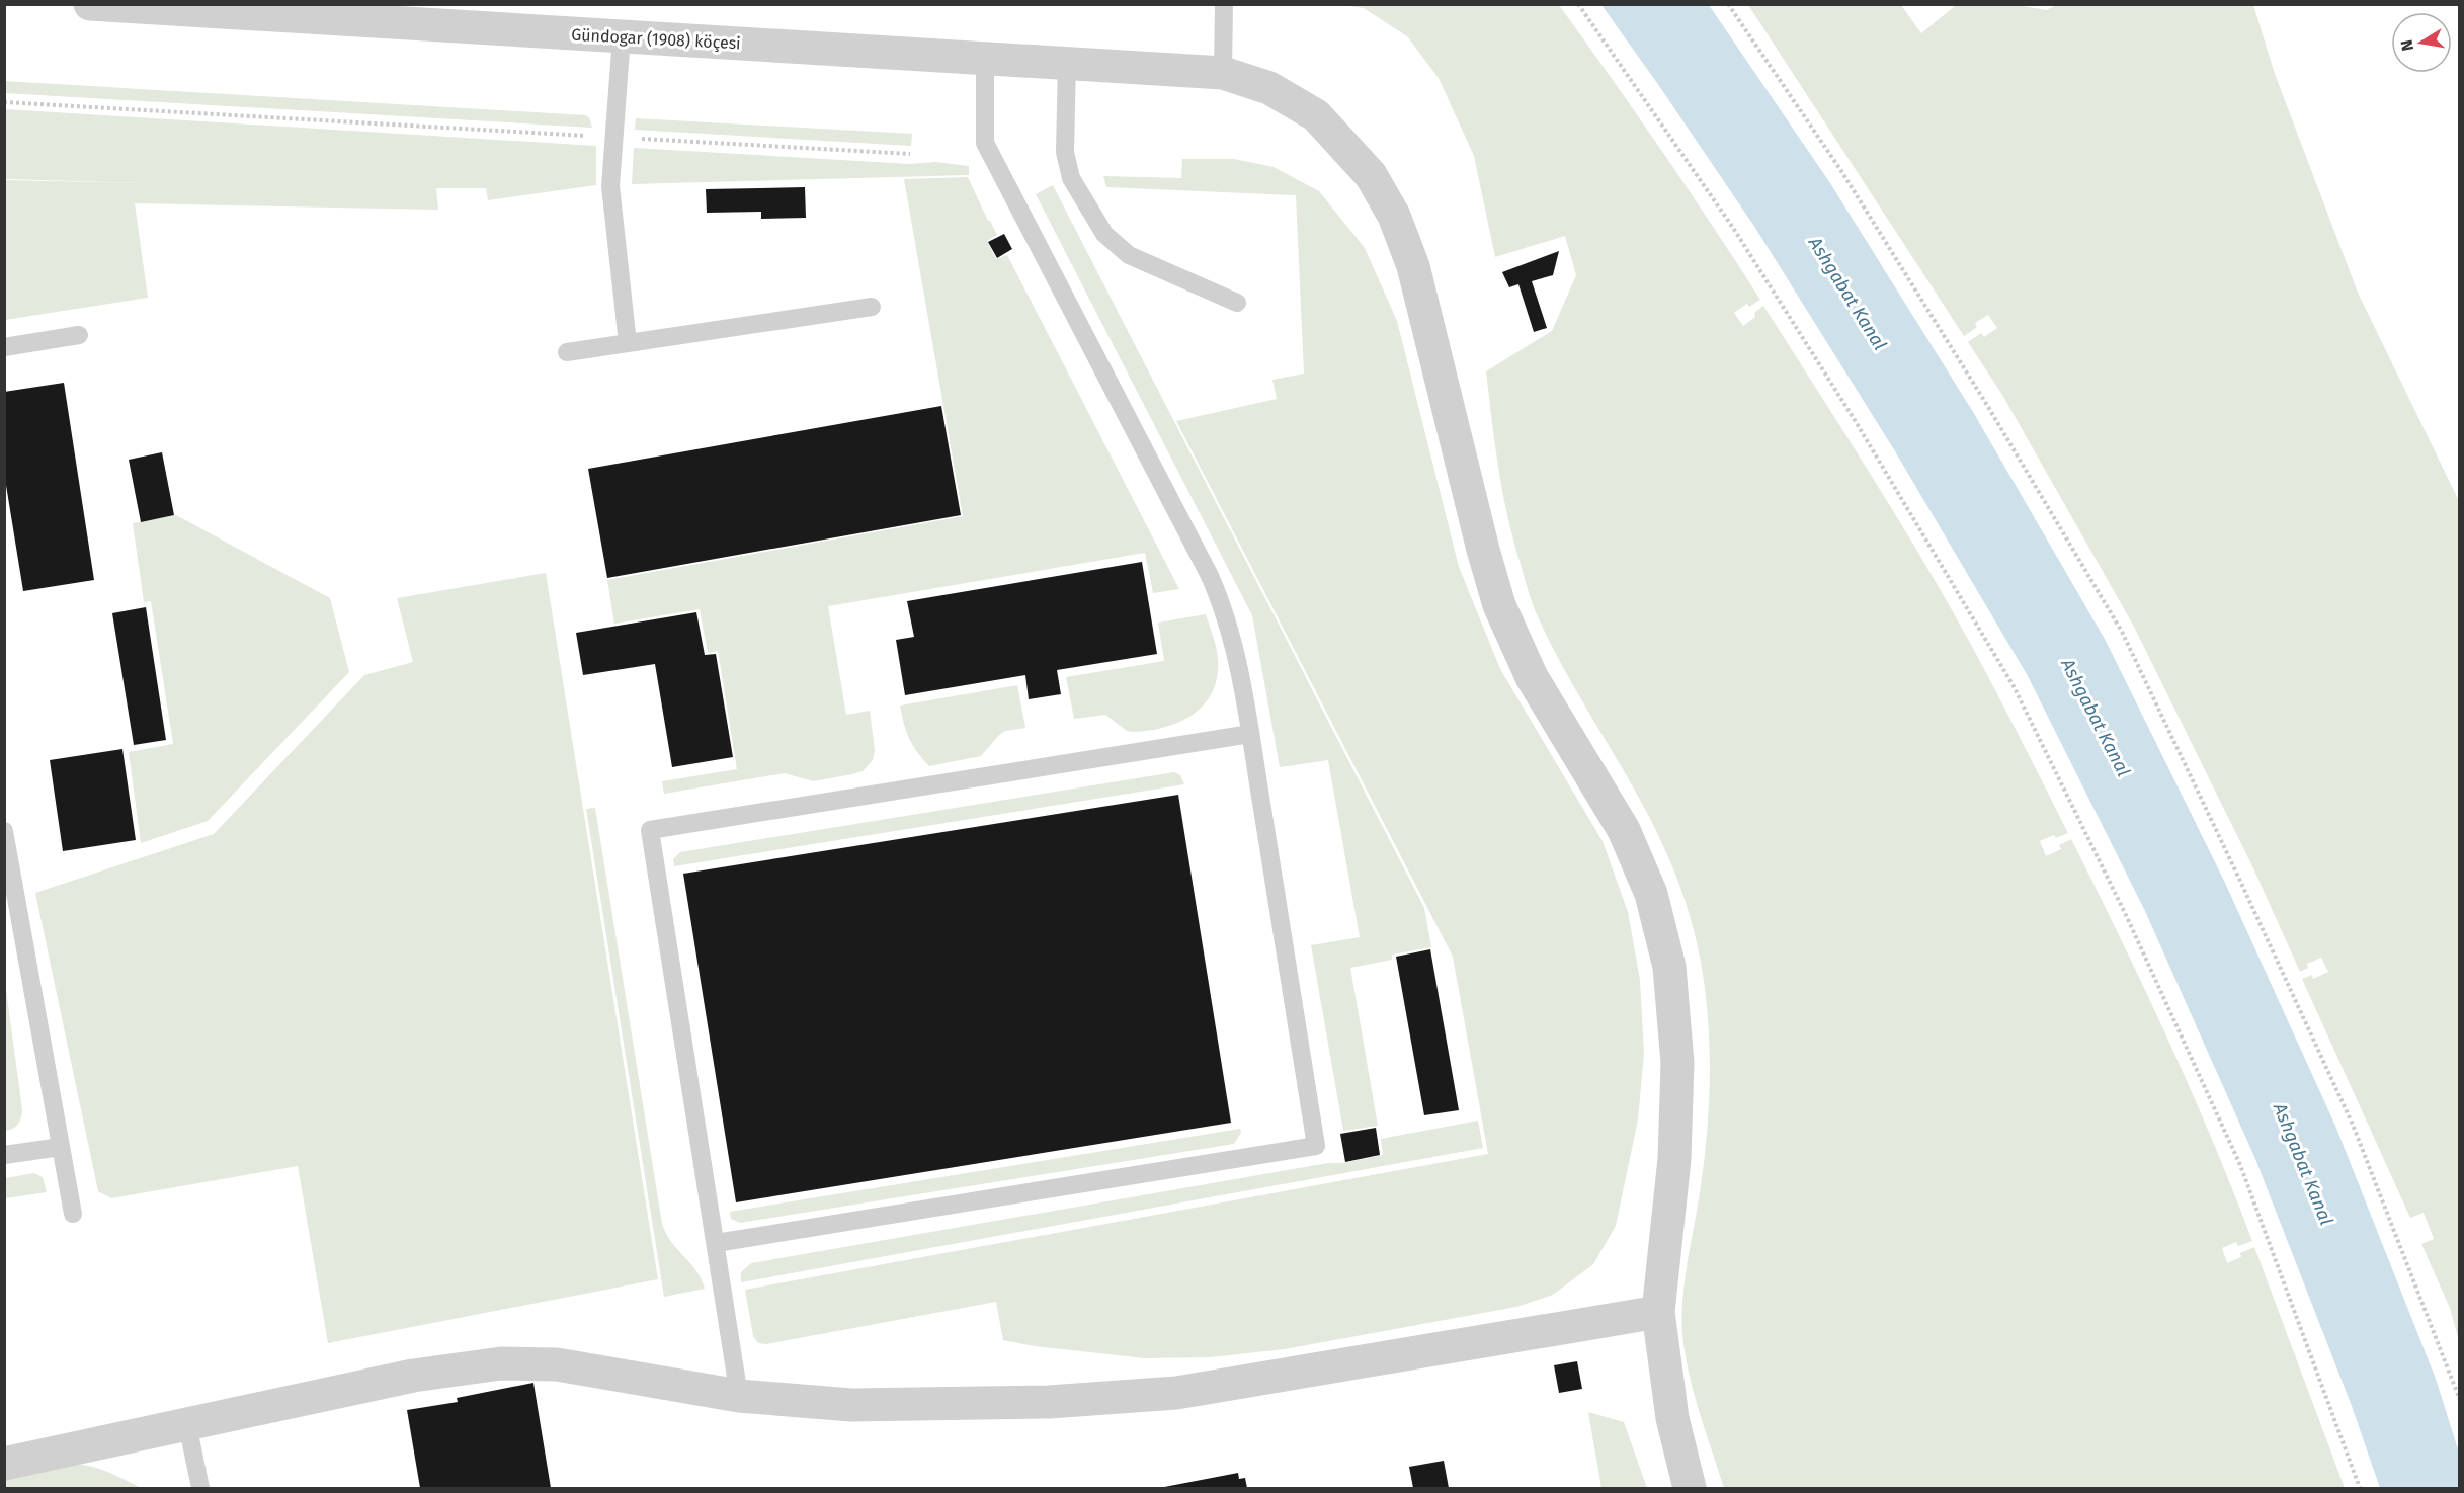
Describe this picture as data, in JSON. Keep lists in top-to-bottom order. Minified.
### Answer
{"streets":{"street":["Gündogar (1908) köçesi"]},"water":["Ashgabat Kanal"],"north":"left"}
